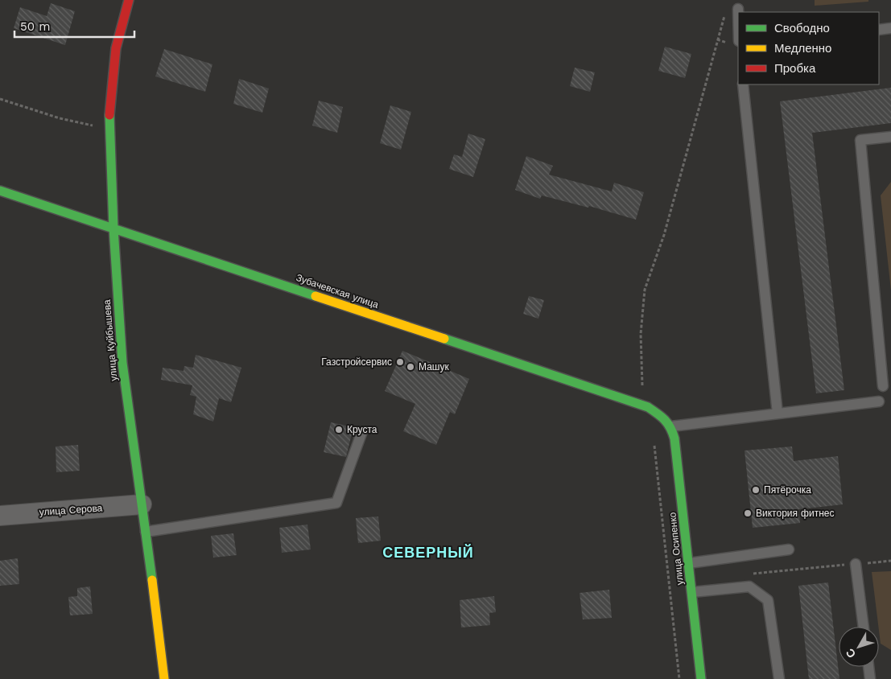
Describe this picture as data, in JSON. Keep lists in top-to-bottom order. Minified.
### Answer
{"streets":{"street":["Зубачевская улица","улица Куйбышева","улица Серова","улица Осипенко"]},"crossings":[["Зубачевская улица","улица Куйбышева"],["Зубачевская улица","улица Осипенко"],["улица Куйбышева","улица Серова"]],"districts":["СЕВЕРНЫЙ"],"places":["Газстройсервис","Машук","Круста","Пятёрочка","Виктория фитнес"],"legend":["Свободно","Медленно","Пробка"],"scale_bar":"50 m","north":"bottom left"}
